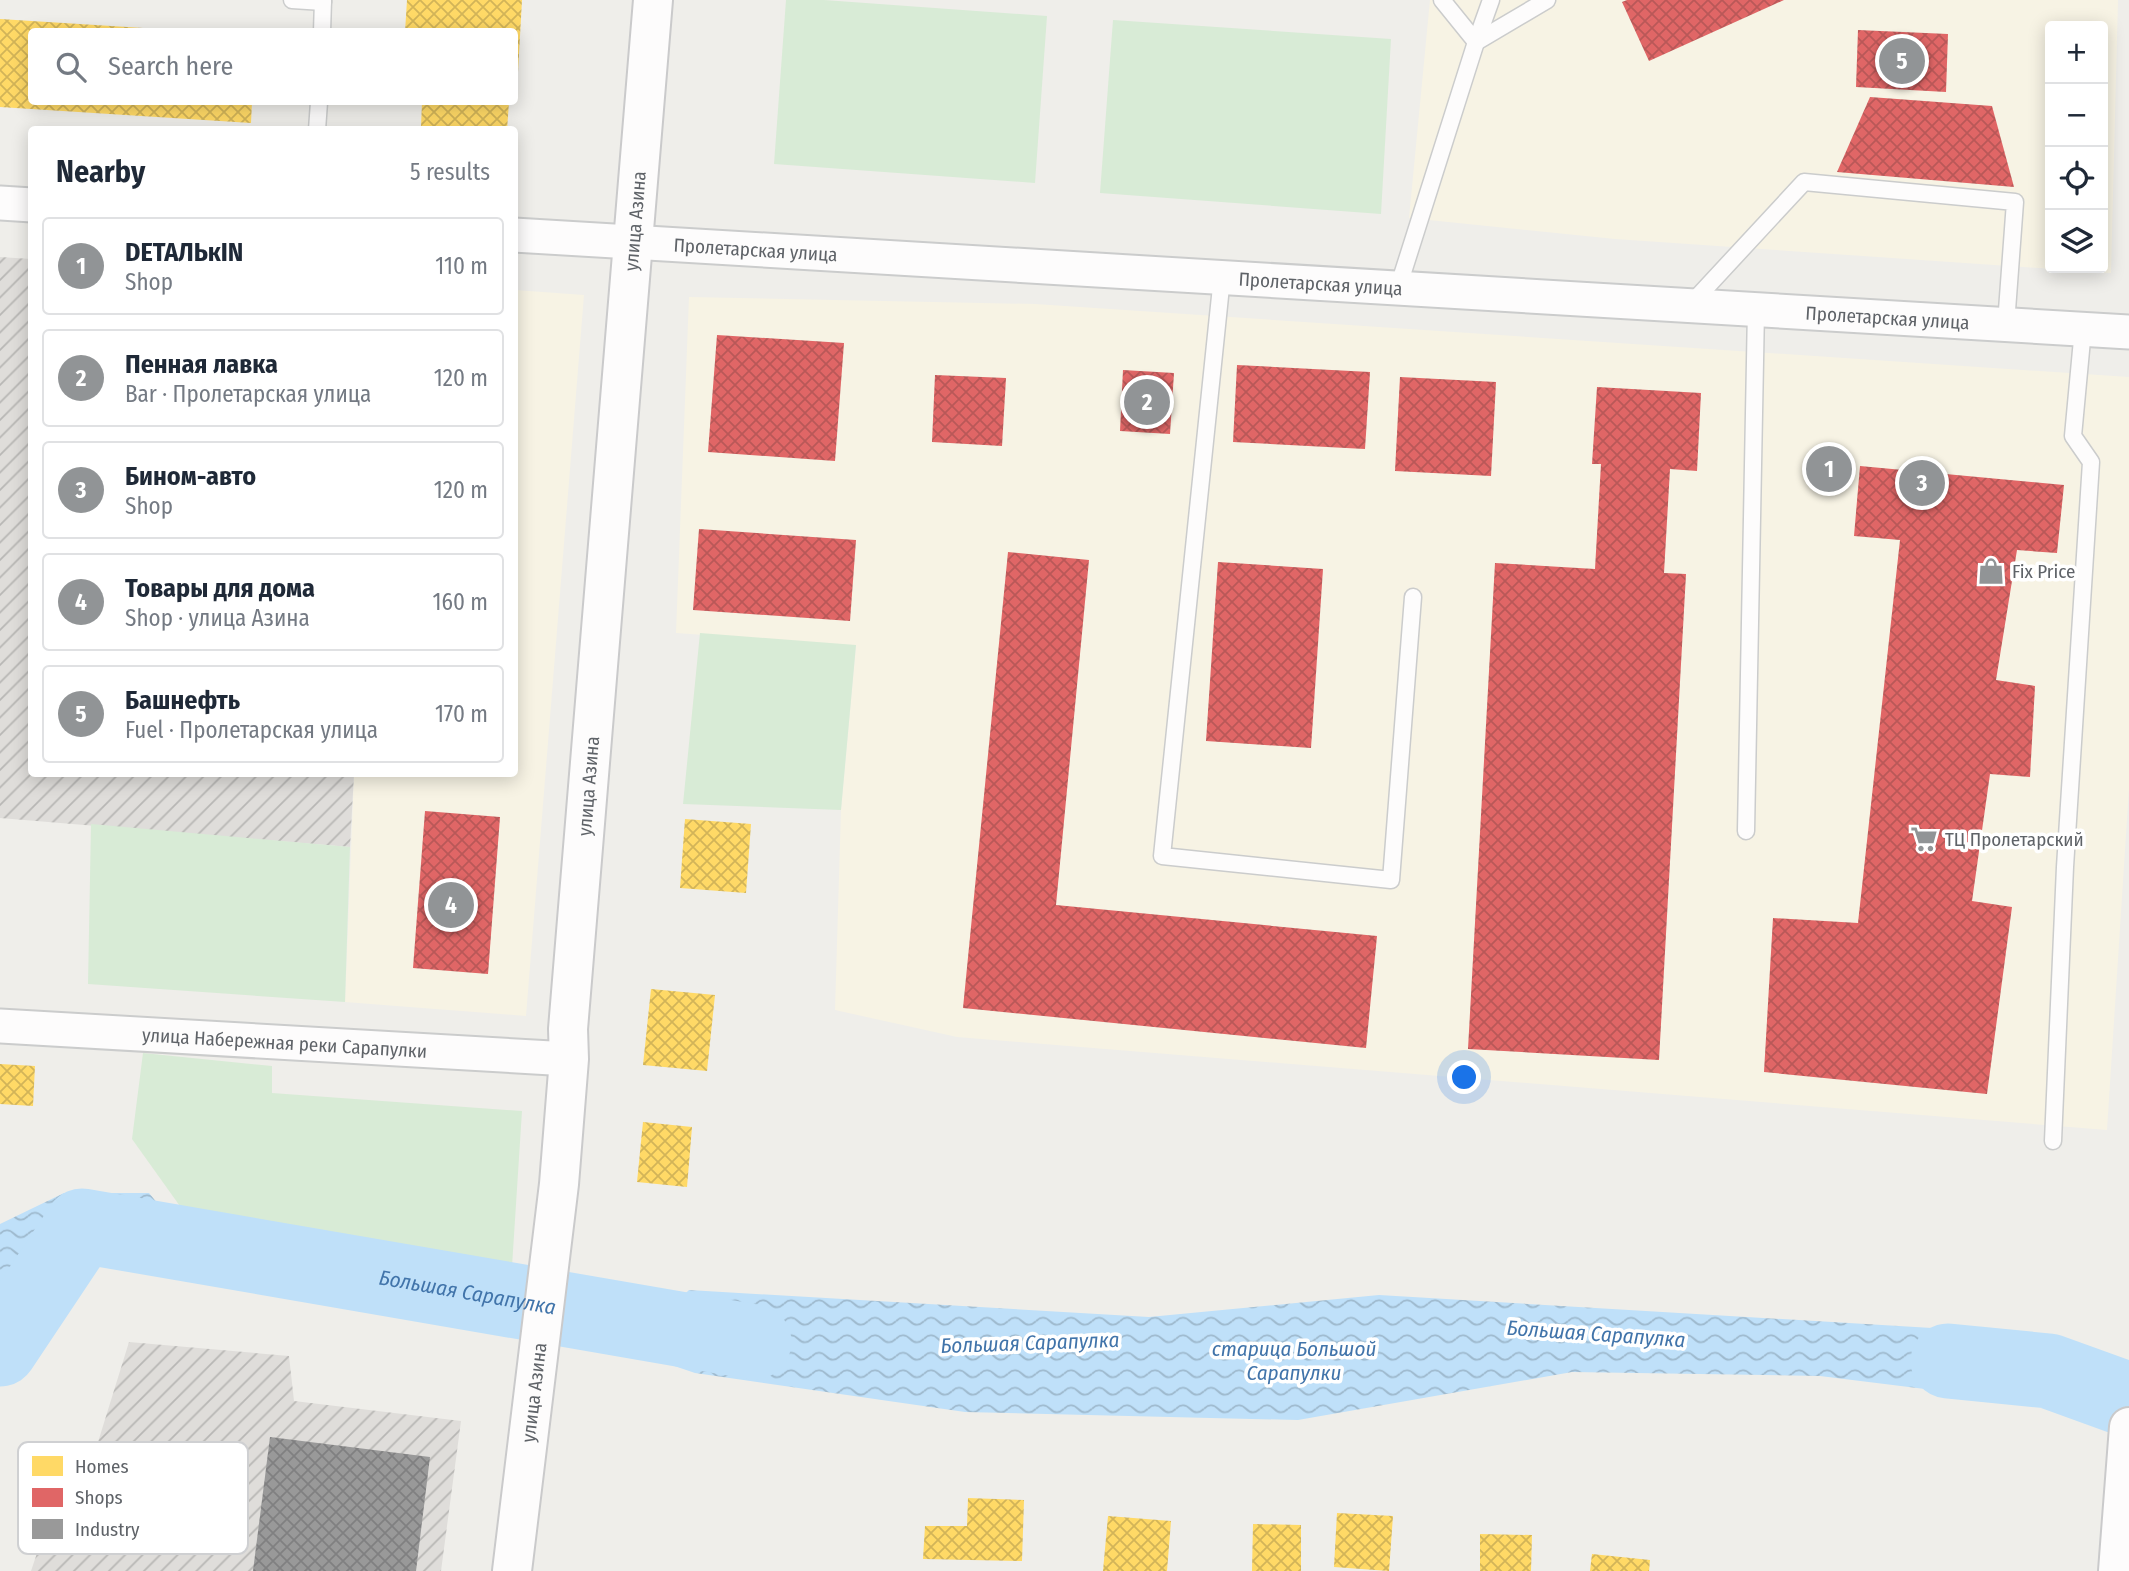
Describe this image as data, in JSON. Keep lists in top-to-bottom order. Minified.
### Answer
{"streets":{"main road":["улица Азина"],"street":["Пролетарская улица","улица Набережная реки Сарапулки"]},"crossings":[["улица Азина","Пролетарская улица"],["улица Азина","улица Набережная реки Сарапулки"]],"water":["Большая Сарапулка","старица Большой Сарапулки"],"places":{"shop":["Fix Price"],"supermarket":["ТЦ Пролетарский"]},"legend":["Homes","Shops","Industry"],"page":{"map_buttons":["+","−"],"search":"Search here","pins":["5","2","1","3","4"],"heading":["Nearby","5 results"],"list":[{"mark":"1","name":"DЕТАЛЬкIN","note":"Shop","value":"110 m"},{"mark":"2","name":"Пенная лавка","note":"Bar · Пролетарская улица","value":"120 m"},{"mark":"3","name":"Бином-авто","note":"Shop","value":"120 m"},{"mark":"4","name":"Товары для дома","note":"Shop · улица Азина","value":"160 m"},{"mark":"5","name":"Башнефть","note":"Fuel · Пролетарская улица","value":"170 m"}]}}
